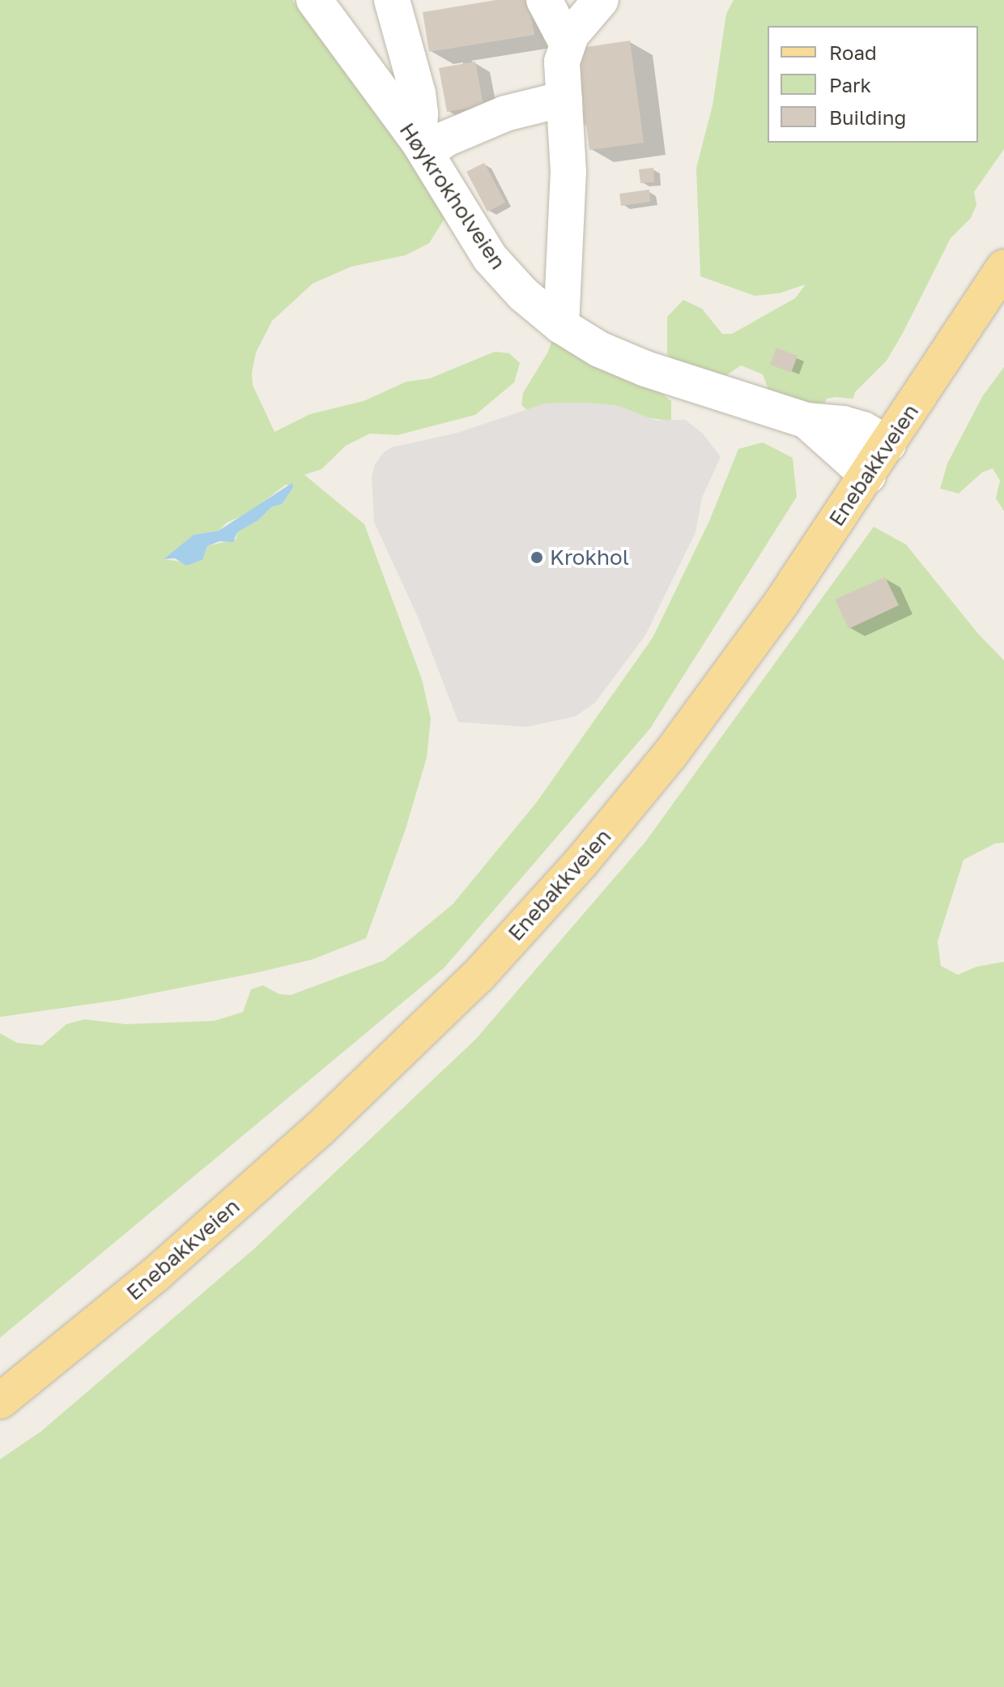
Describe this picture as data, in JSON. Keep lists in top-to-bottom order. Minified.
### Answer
{"streets":{"main road":["Enebakkveien"],"street":["Høykrokholveien"]},"crossings":[["Høykrokholveien","Enebakkveien"]],"places":["Krokhol"],"legend":["Road","Park","Building"]}
